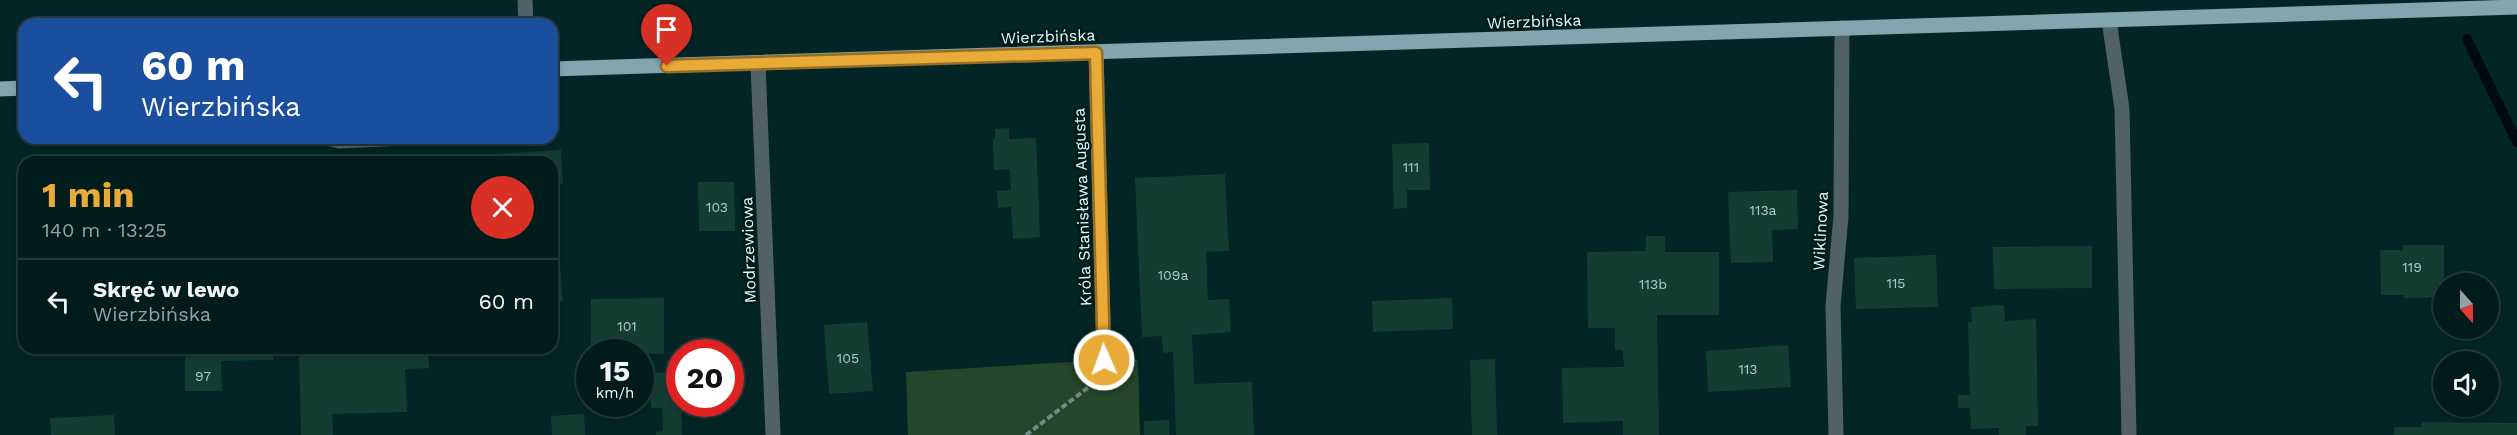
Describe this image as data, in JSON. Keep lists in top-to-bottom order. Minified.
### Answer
{"streets":{"main road":["Wierzbińska"],"street":["Króla Stanisława Augusta","Wiklinowa","Modrzewiowa"]},"crossings":[["Wierzbińska","Króla Stanisława Augusta"],["Wierzbińska","Wiklinowa"],["Wierzbińska","Modrzewiowa"]],"house_numbers":["111","103","113a","119","109a","115","113b","101","105","113","97"],"north":"bottom","page":{"turn":["60 m","Wierzbińska"],"heading":["1 min","140 m · 13:25"],"list":[{"name":"Skręć w lewo","note":"Wierzbińska","value":"60 m"}],"speed":"15 km/h","limit":"20"}}
